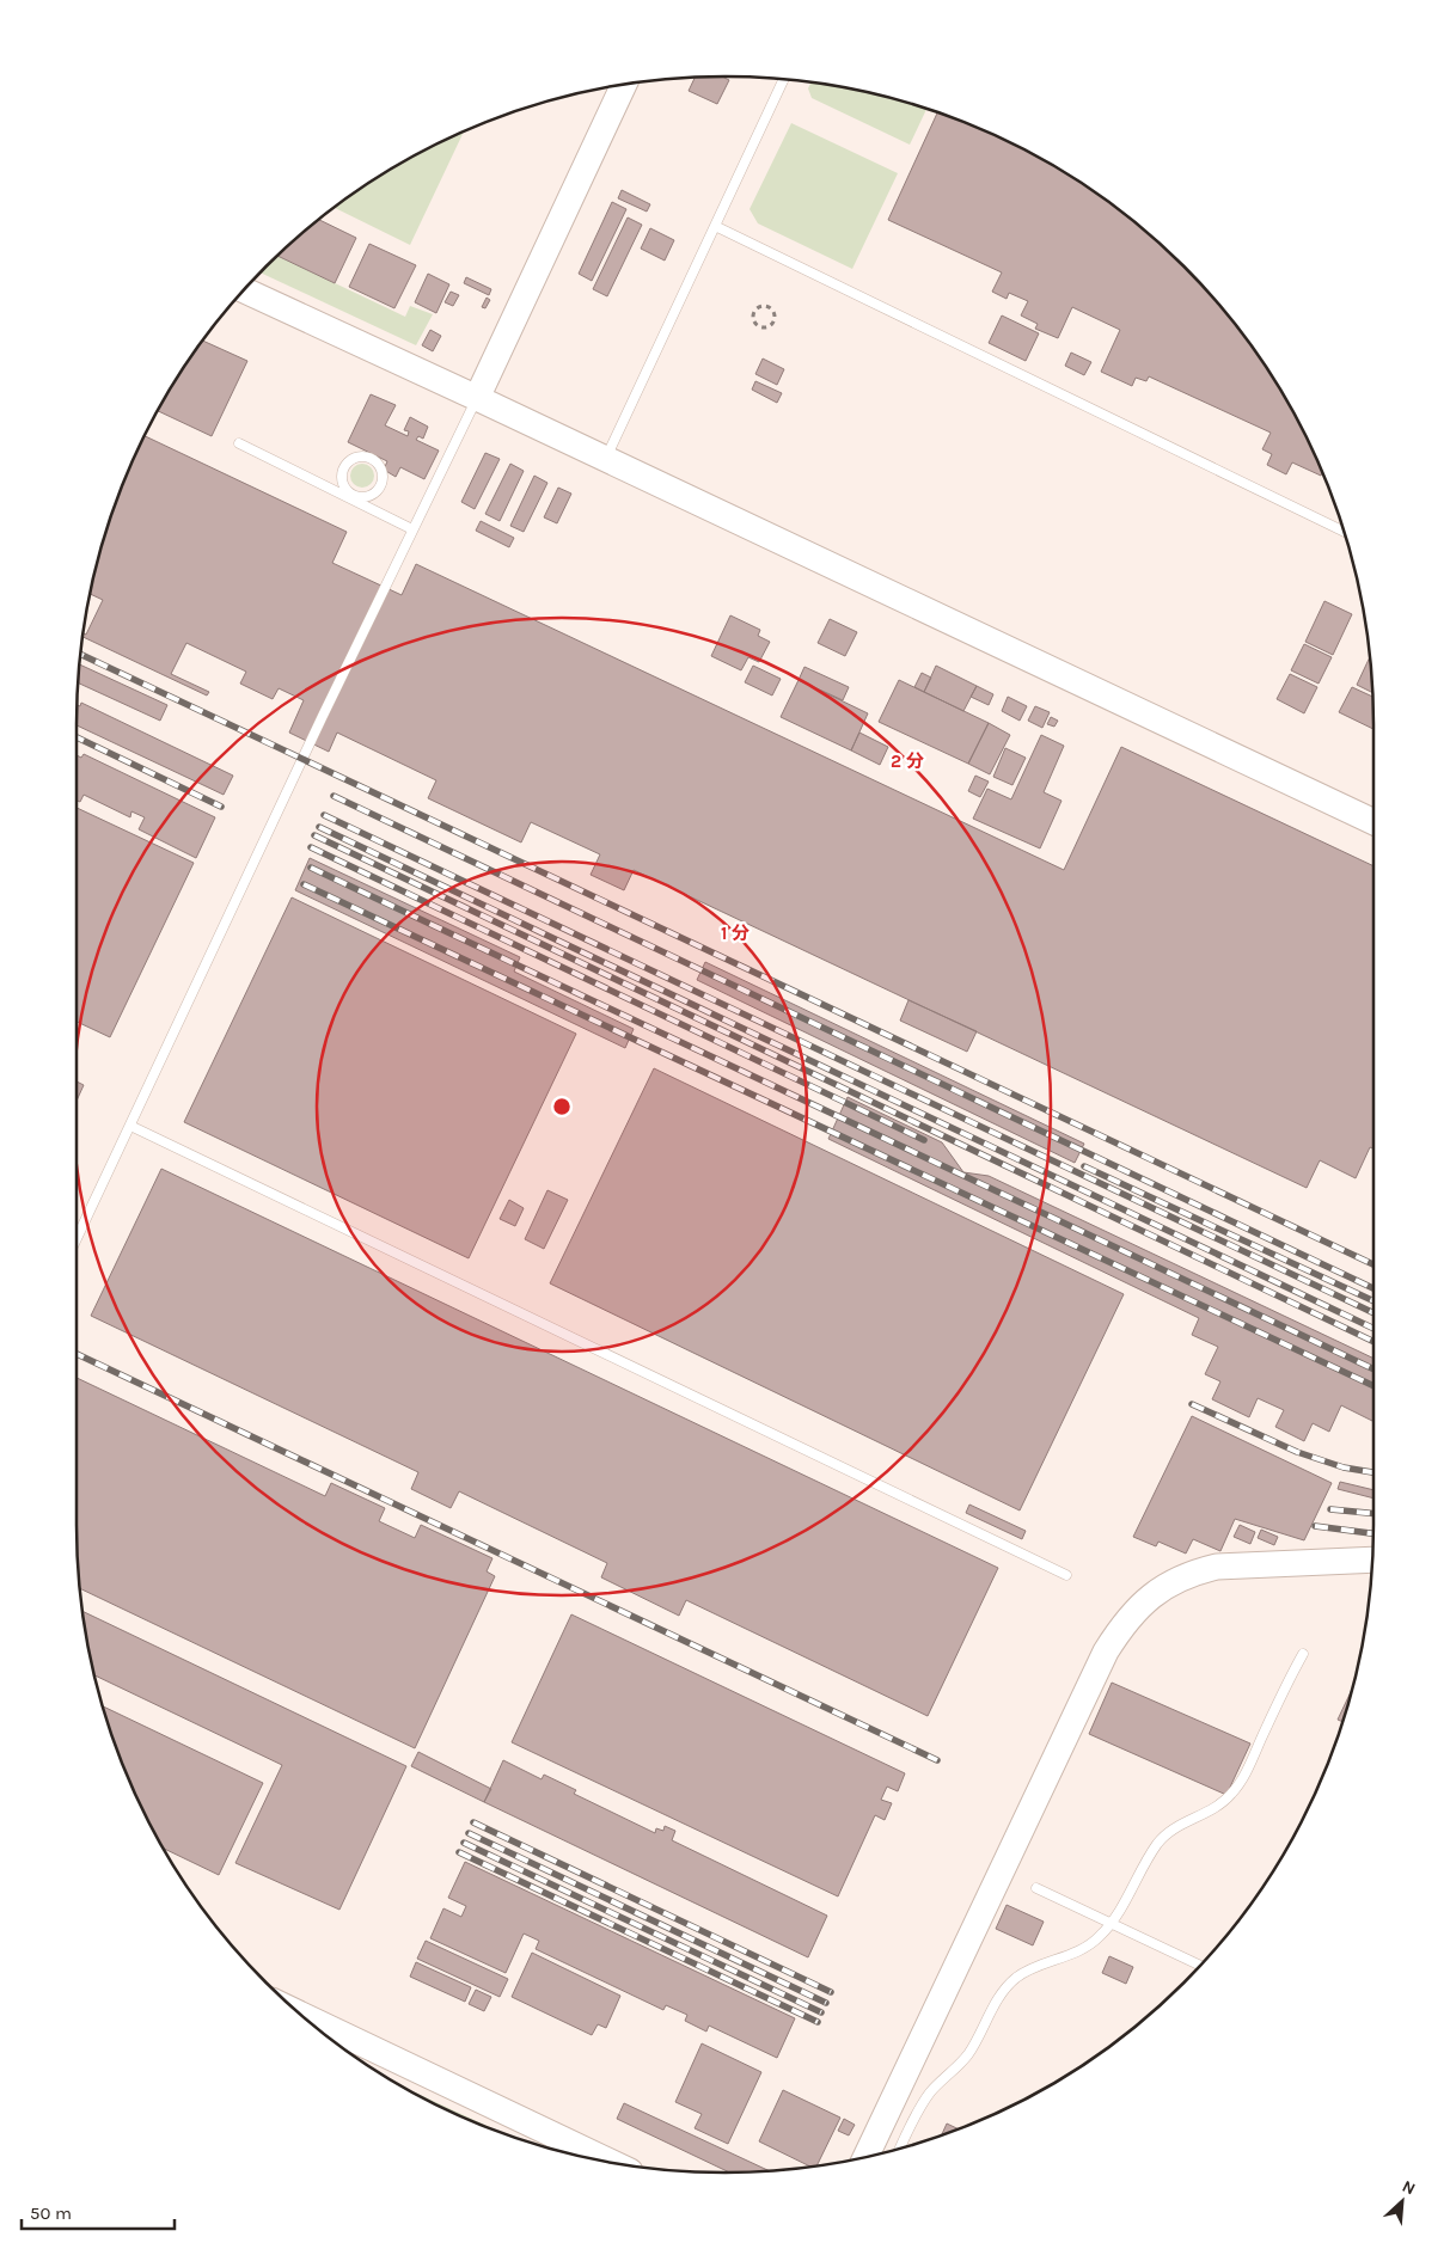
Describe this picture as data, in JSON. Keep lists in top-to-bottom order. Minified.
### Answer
{"scale_bar":"50 m","north":"top right","rings":["2 分","1 分"]}
